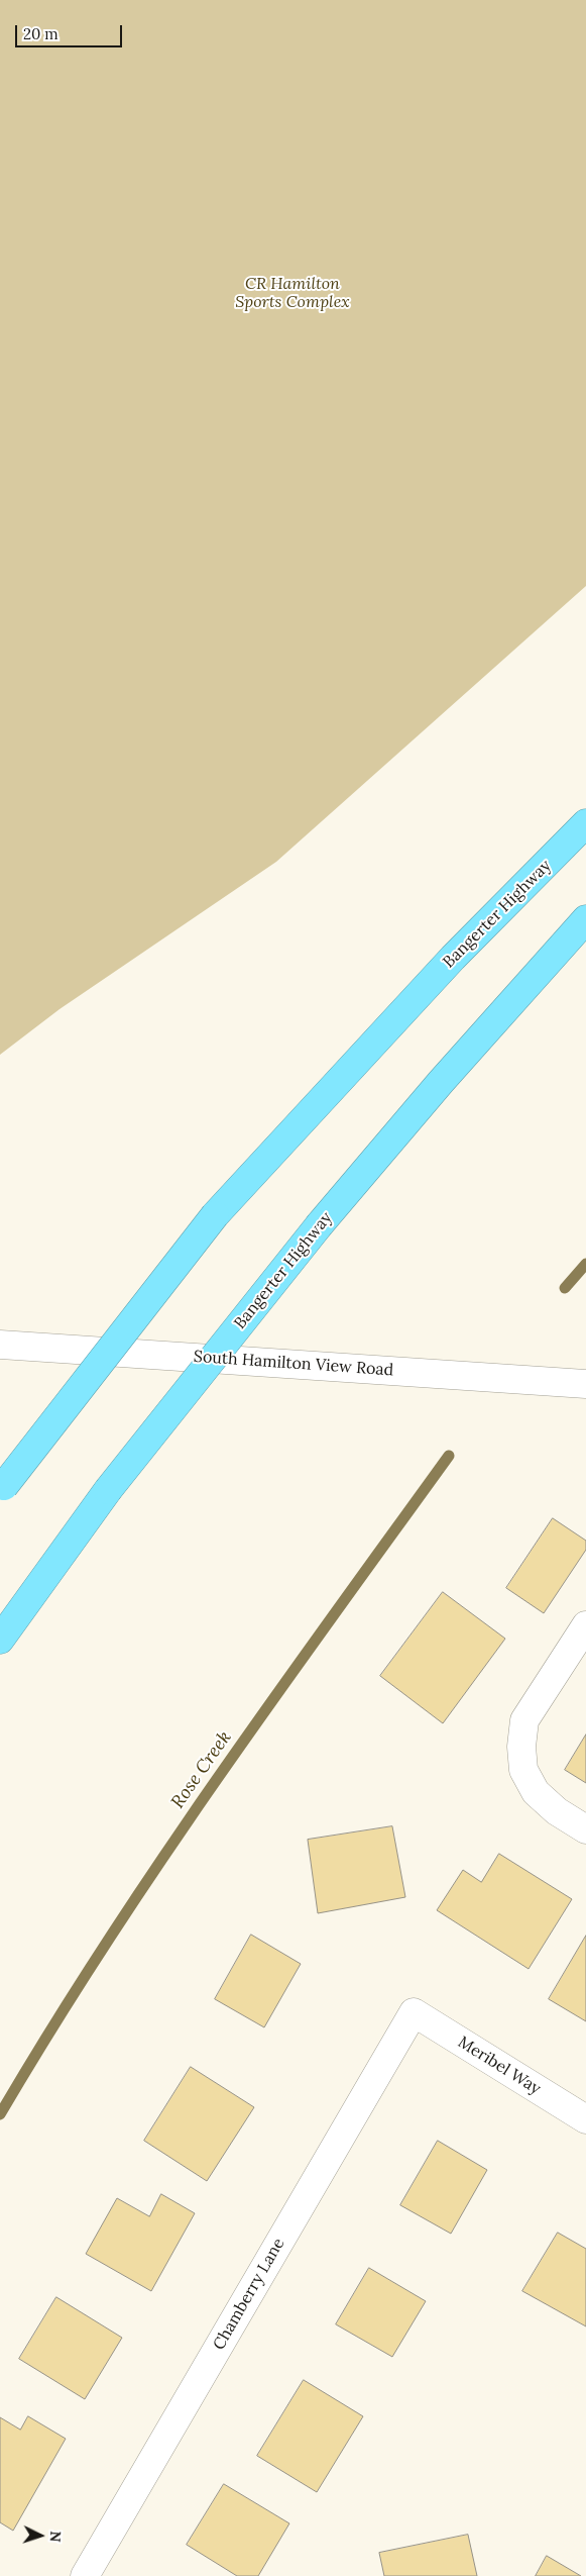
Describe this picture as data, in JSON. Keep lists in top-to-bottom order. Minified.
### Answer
{"streets":{"highway":["Bangerter Highway"],"street":["South Hamilton View Road","Meribel Way","Chamberry Lane"]},"crossings":[["Meribel Way","Chamberry Lane"]],"water":["Rose Creek"],"parks":["CR Hamilton Sports Complex"],"scale_bar":"20 m","north":"right"}
